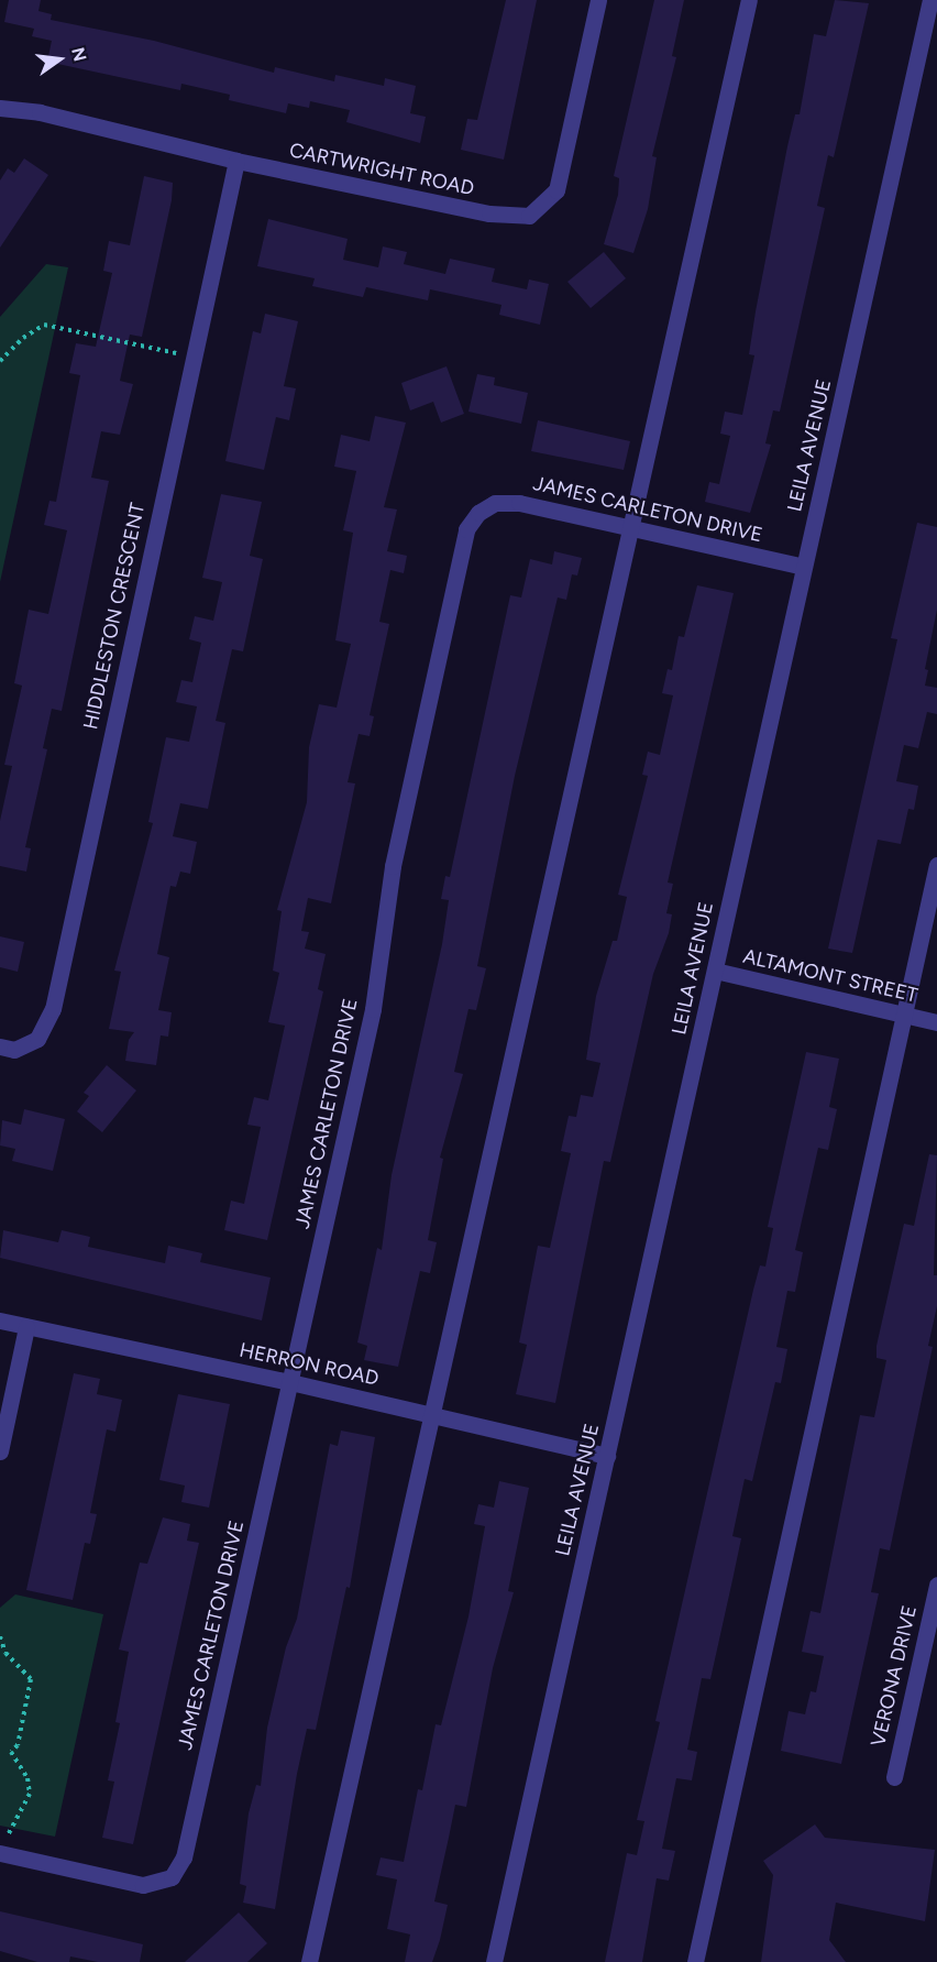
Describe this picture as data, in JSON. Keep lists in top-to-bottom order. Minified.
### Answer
{"streets":{"street":["CARTWRIGHT ROAD","LEILA AVENUE","JAMES CARLETON DRIVE","HIDDLESTON CRESCENT","ALTAMONT STREET","HERRON ROAD","VERONA DRIVE"]},"crossings":[["CARTWRIGHT ROAD","HIDDLESTON CRESCENT"],["LEILA AVENUE","JAMES CARLETON DRIVE"],["LEILA AVENUE","ALTAMONT STREET"],["LEILA AVENUE","HERRON ROAD"],["JAMES CARLETON DRIVE","HERRON ROAD"]],"north":"right"}
